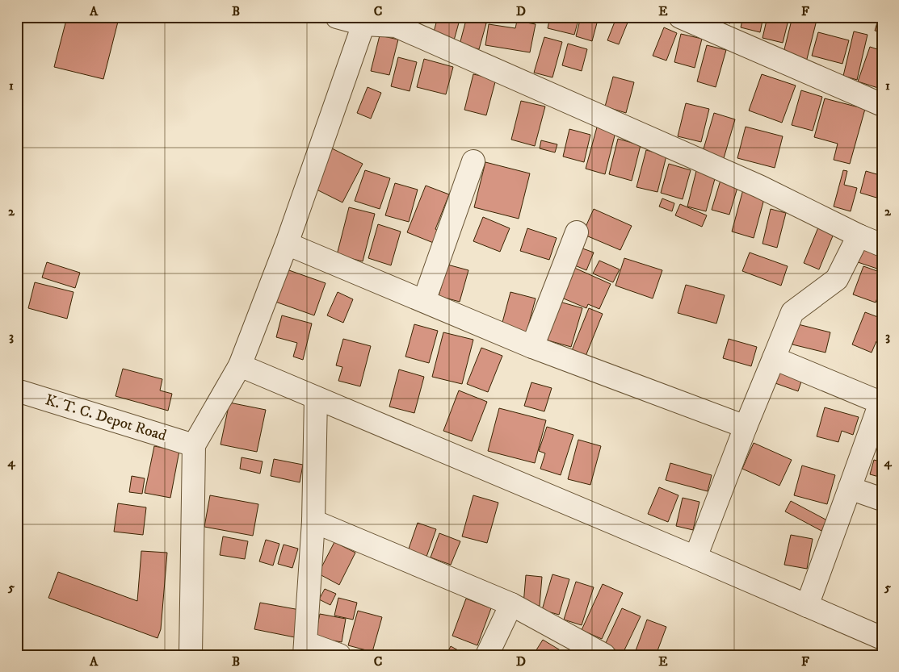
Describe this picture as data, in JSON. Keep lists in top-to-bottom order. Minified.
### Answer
{"streets":{"street":["K. T. C. Depot Road"]},"grid":{"columns":["A","B","C","D","E","F"],"rows":["1","2","3","4","5"]}}
